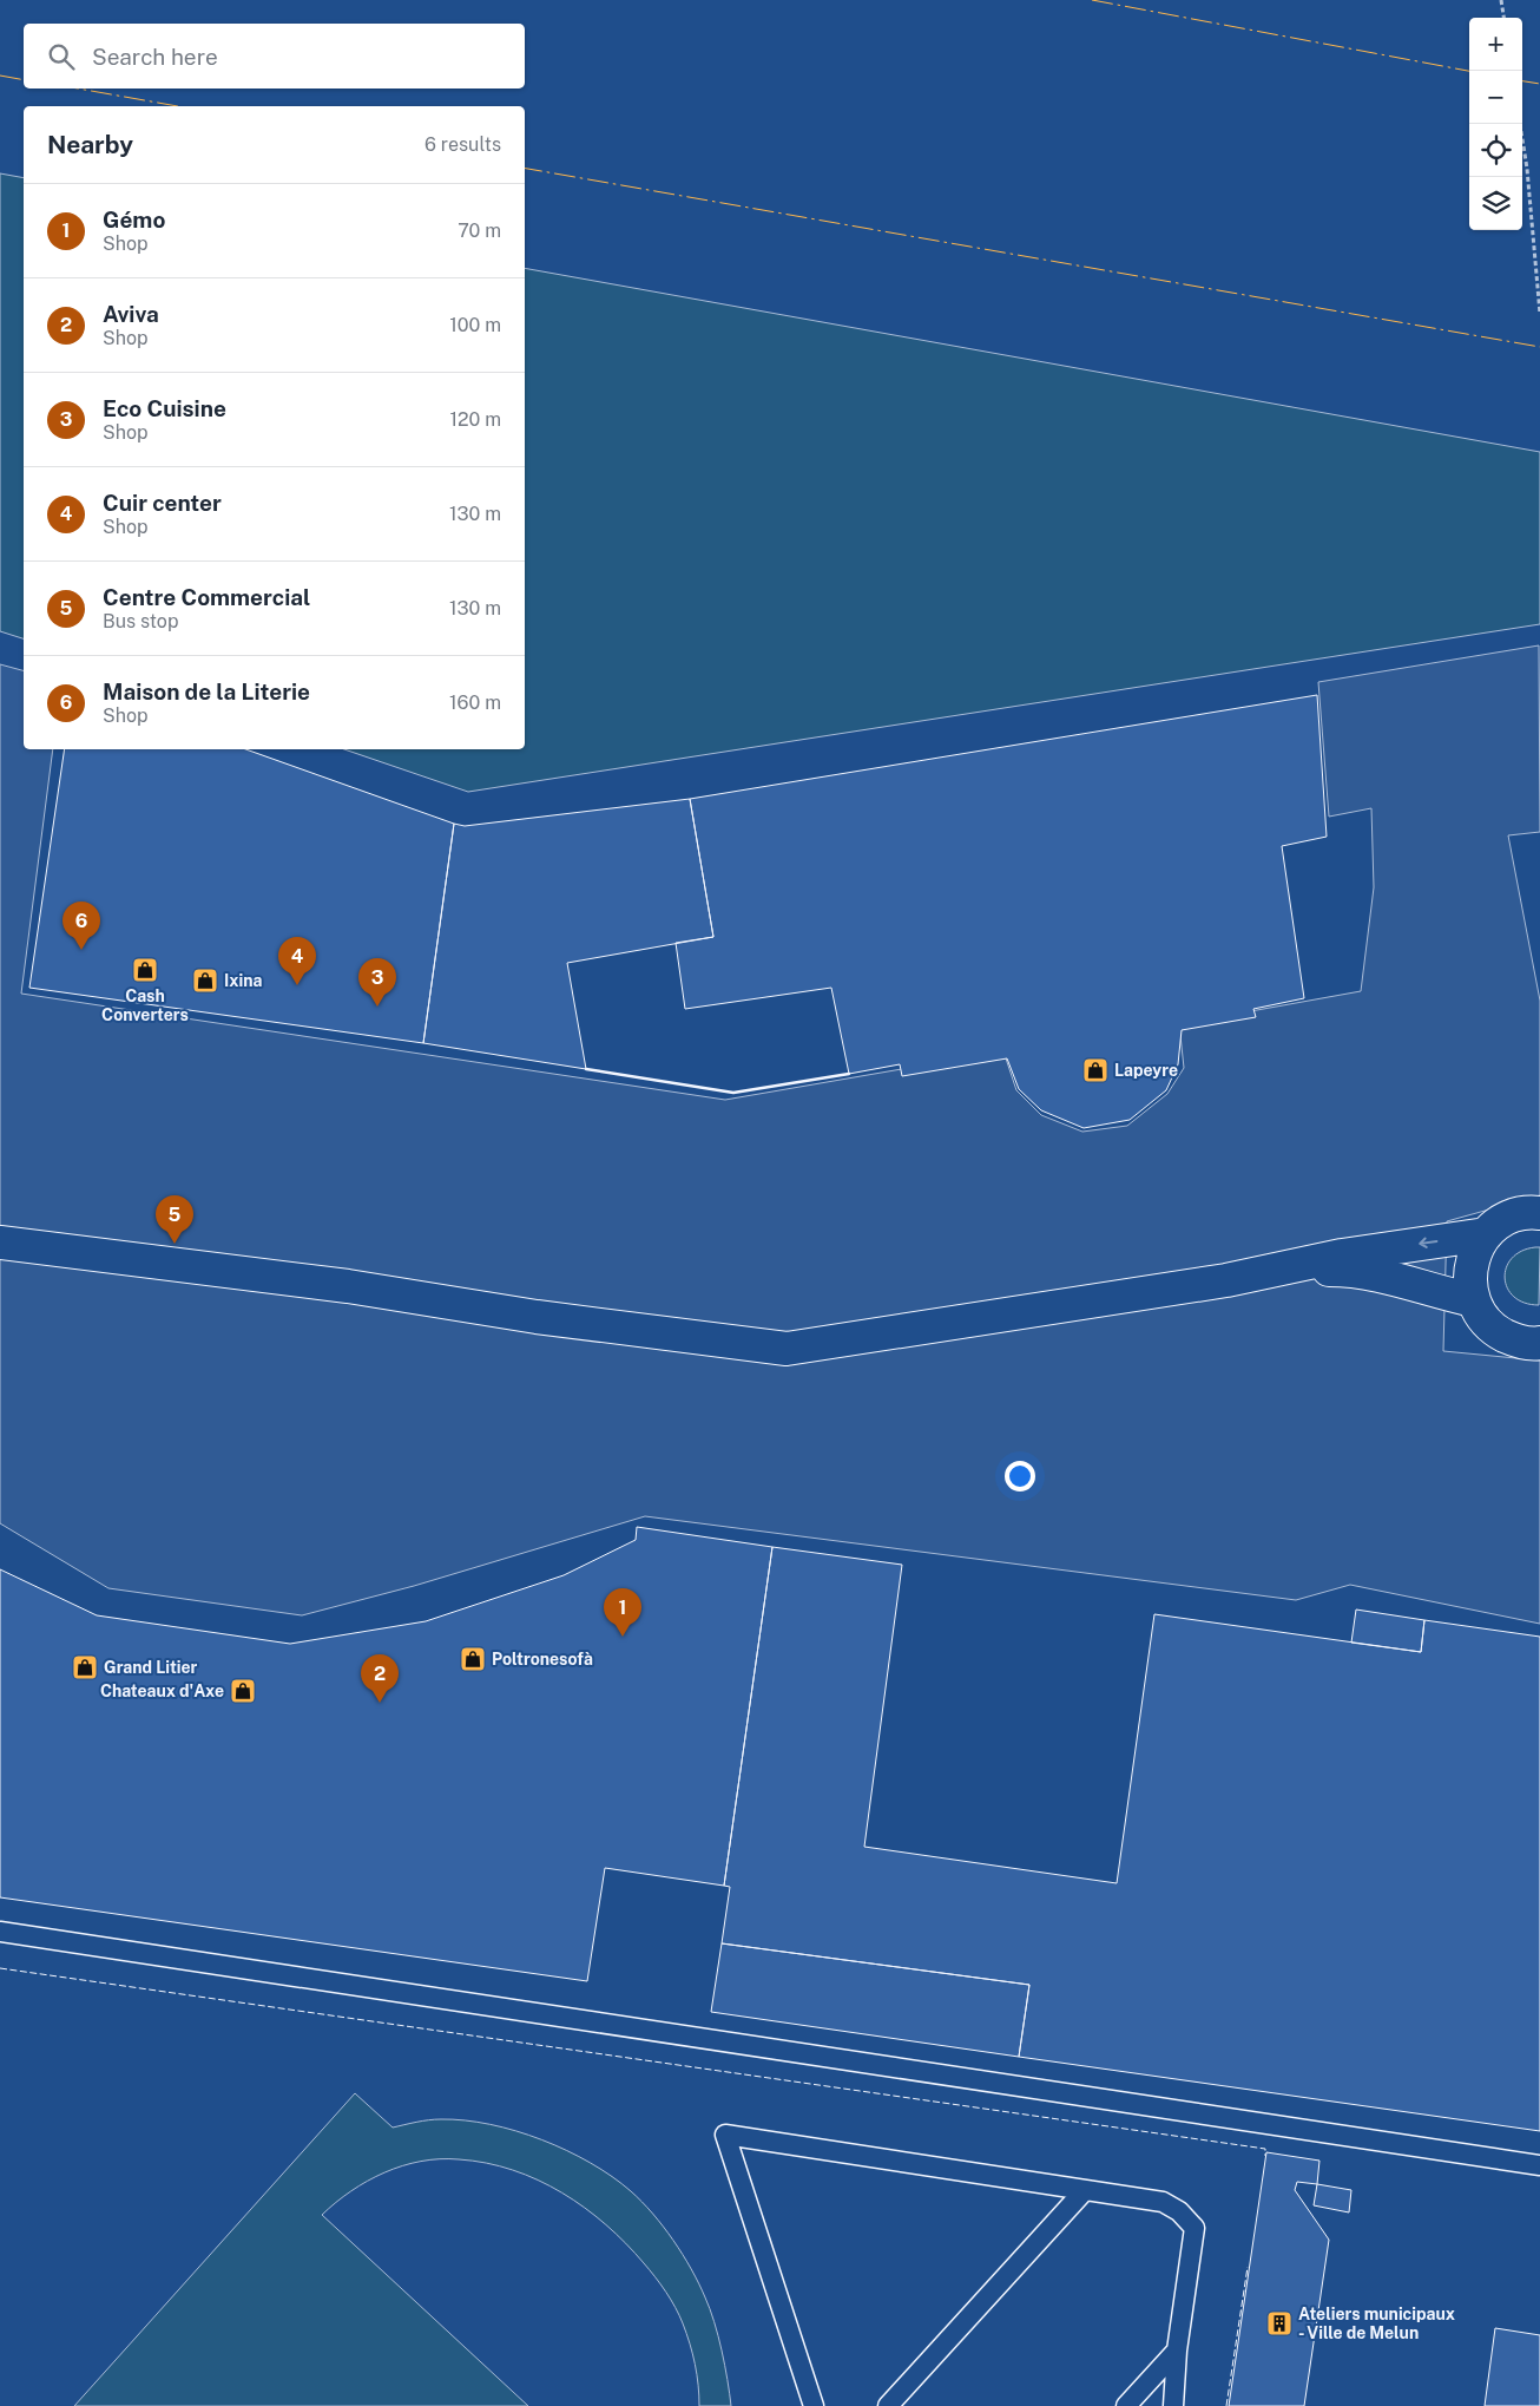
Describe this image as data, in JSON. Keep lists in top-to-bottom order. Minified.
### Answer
{"places":{"shop":["Cash Converters","Ixina","Lapeyre","Poltronesofà","Grand Litier","Chateaux d'Axe"],"building":["Ateliers municipaux - Ville de Melun"]},"page":{"map_buttons":["+","−"],"search":"Search here","heading":["Nearby","6 results"],"list":[{"mark":"1","name":"Gémo","note":"Shop","value":"70 m"},{"mark":"2","name":"Aviva","note":"Shop","value":"100 m"},{"mark":"3","name":"Eco Cuisine","note":"Shop","value":"120 m"},{"mark":"4","name":"Cuir center","note":"Shop","value":"130 m"},{"mark":"5","name":"Centre Commercial","note":"Bus stop","value":"130 m"},{"mark":"6","name":"Maison de la Literie","note":"Shop","value":"160 m"}],"pins":["6","4","3","5","1","2"]}}
